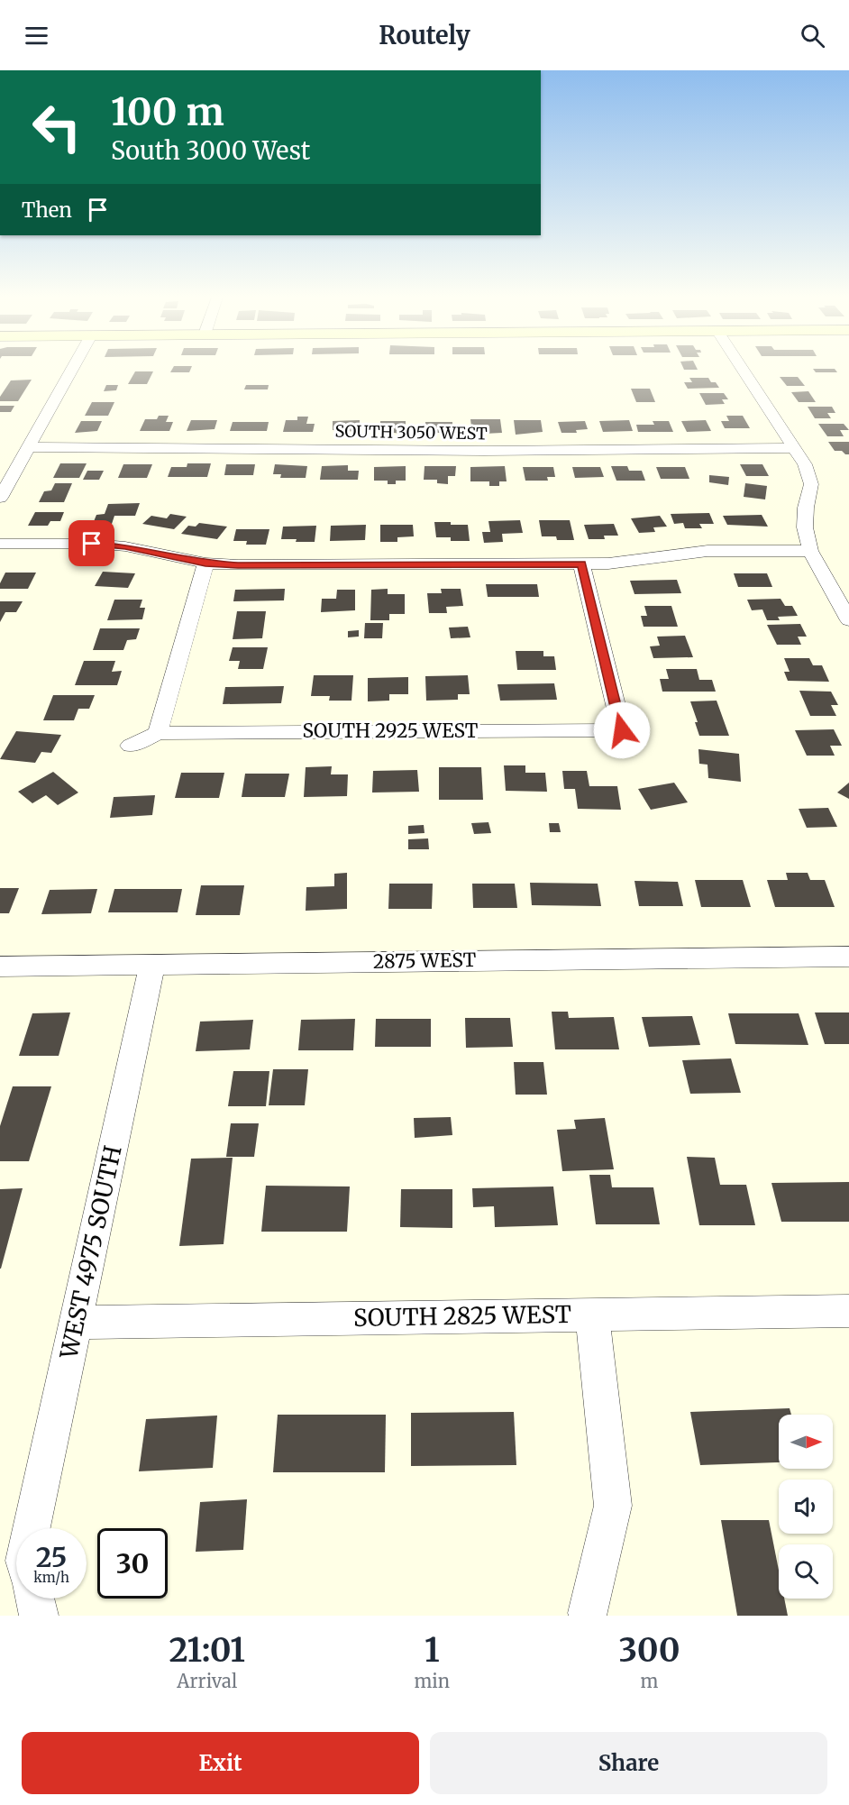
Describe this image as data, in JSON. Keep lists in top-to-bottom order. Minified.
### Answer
{"streets":{"street":["SOUTH 3050 WEST","SOUTH 2925 WEST","2875 WEST","WEST 4975 SOUTH","SOUTH 2825 WEST"]},"crossings":[["2875 WEST","WEST 4975 SOUTH"],["WEST 4975 SOUTH","SOUTH 2825 WEST"]],"north":"right","page":{"header":"Routely","turn":["100 m","South 3000 West"],"then":"Then","speed":"25 km/h","limit":"30","eta":["21:01","Arrival","1","min","300","m"],"buttons":["Exit","Share"]}}
